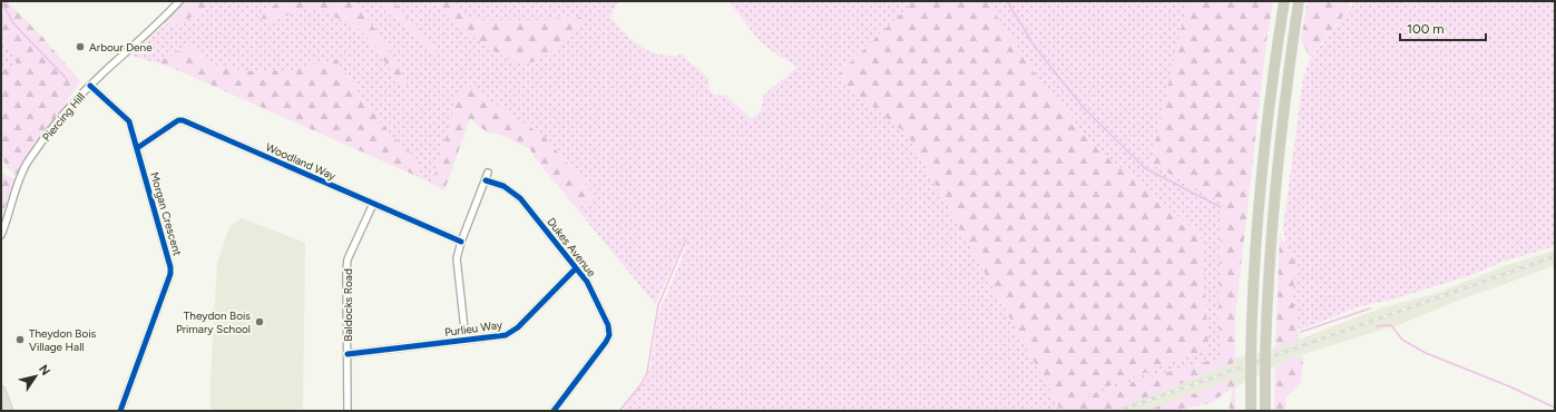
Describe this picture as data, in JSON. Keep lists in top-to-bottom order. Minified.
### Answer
{"streets":{"street":["Piercing Hill","Woodland Way","Morgan Crescent","Dukes Avenue","Baldocks Road","Purlieu Way"]},"crossings":[["Piercing Hill","Morgan Crescent"],["Woodland Way","Morgan Crescent"],["Woodland Way","Baldocks Road"],["Dukes Avenue","Purlieu Way"],["Baldocks Road","Purlieu Way"]],"places":["Arbour Dene","Theydon Bois Primary School","Theydon Bois Village Hall"],"scale_bar":"100 m","north":"top right"}
